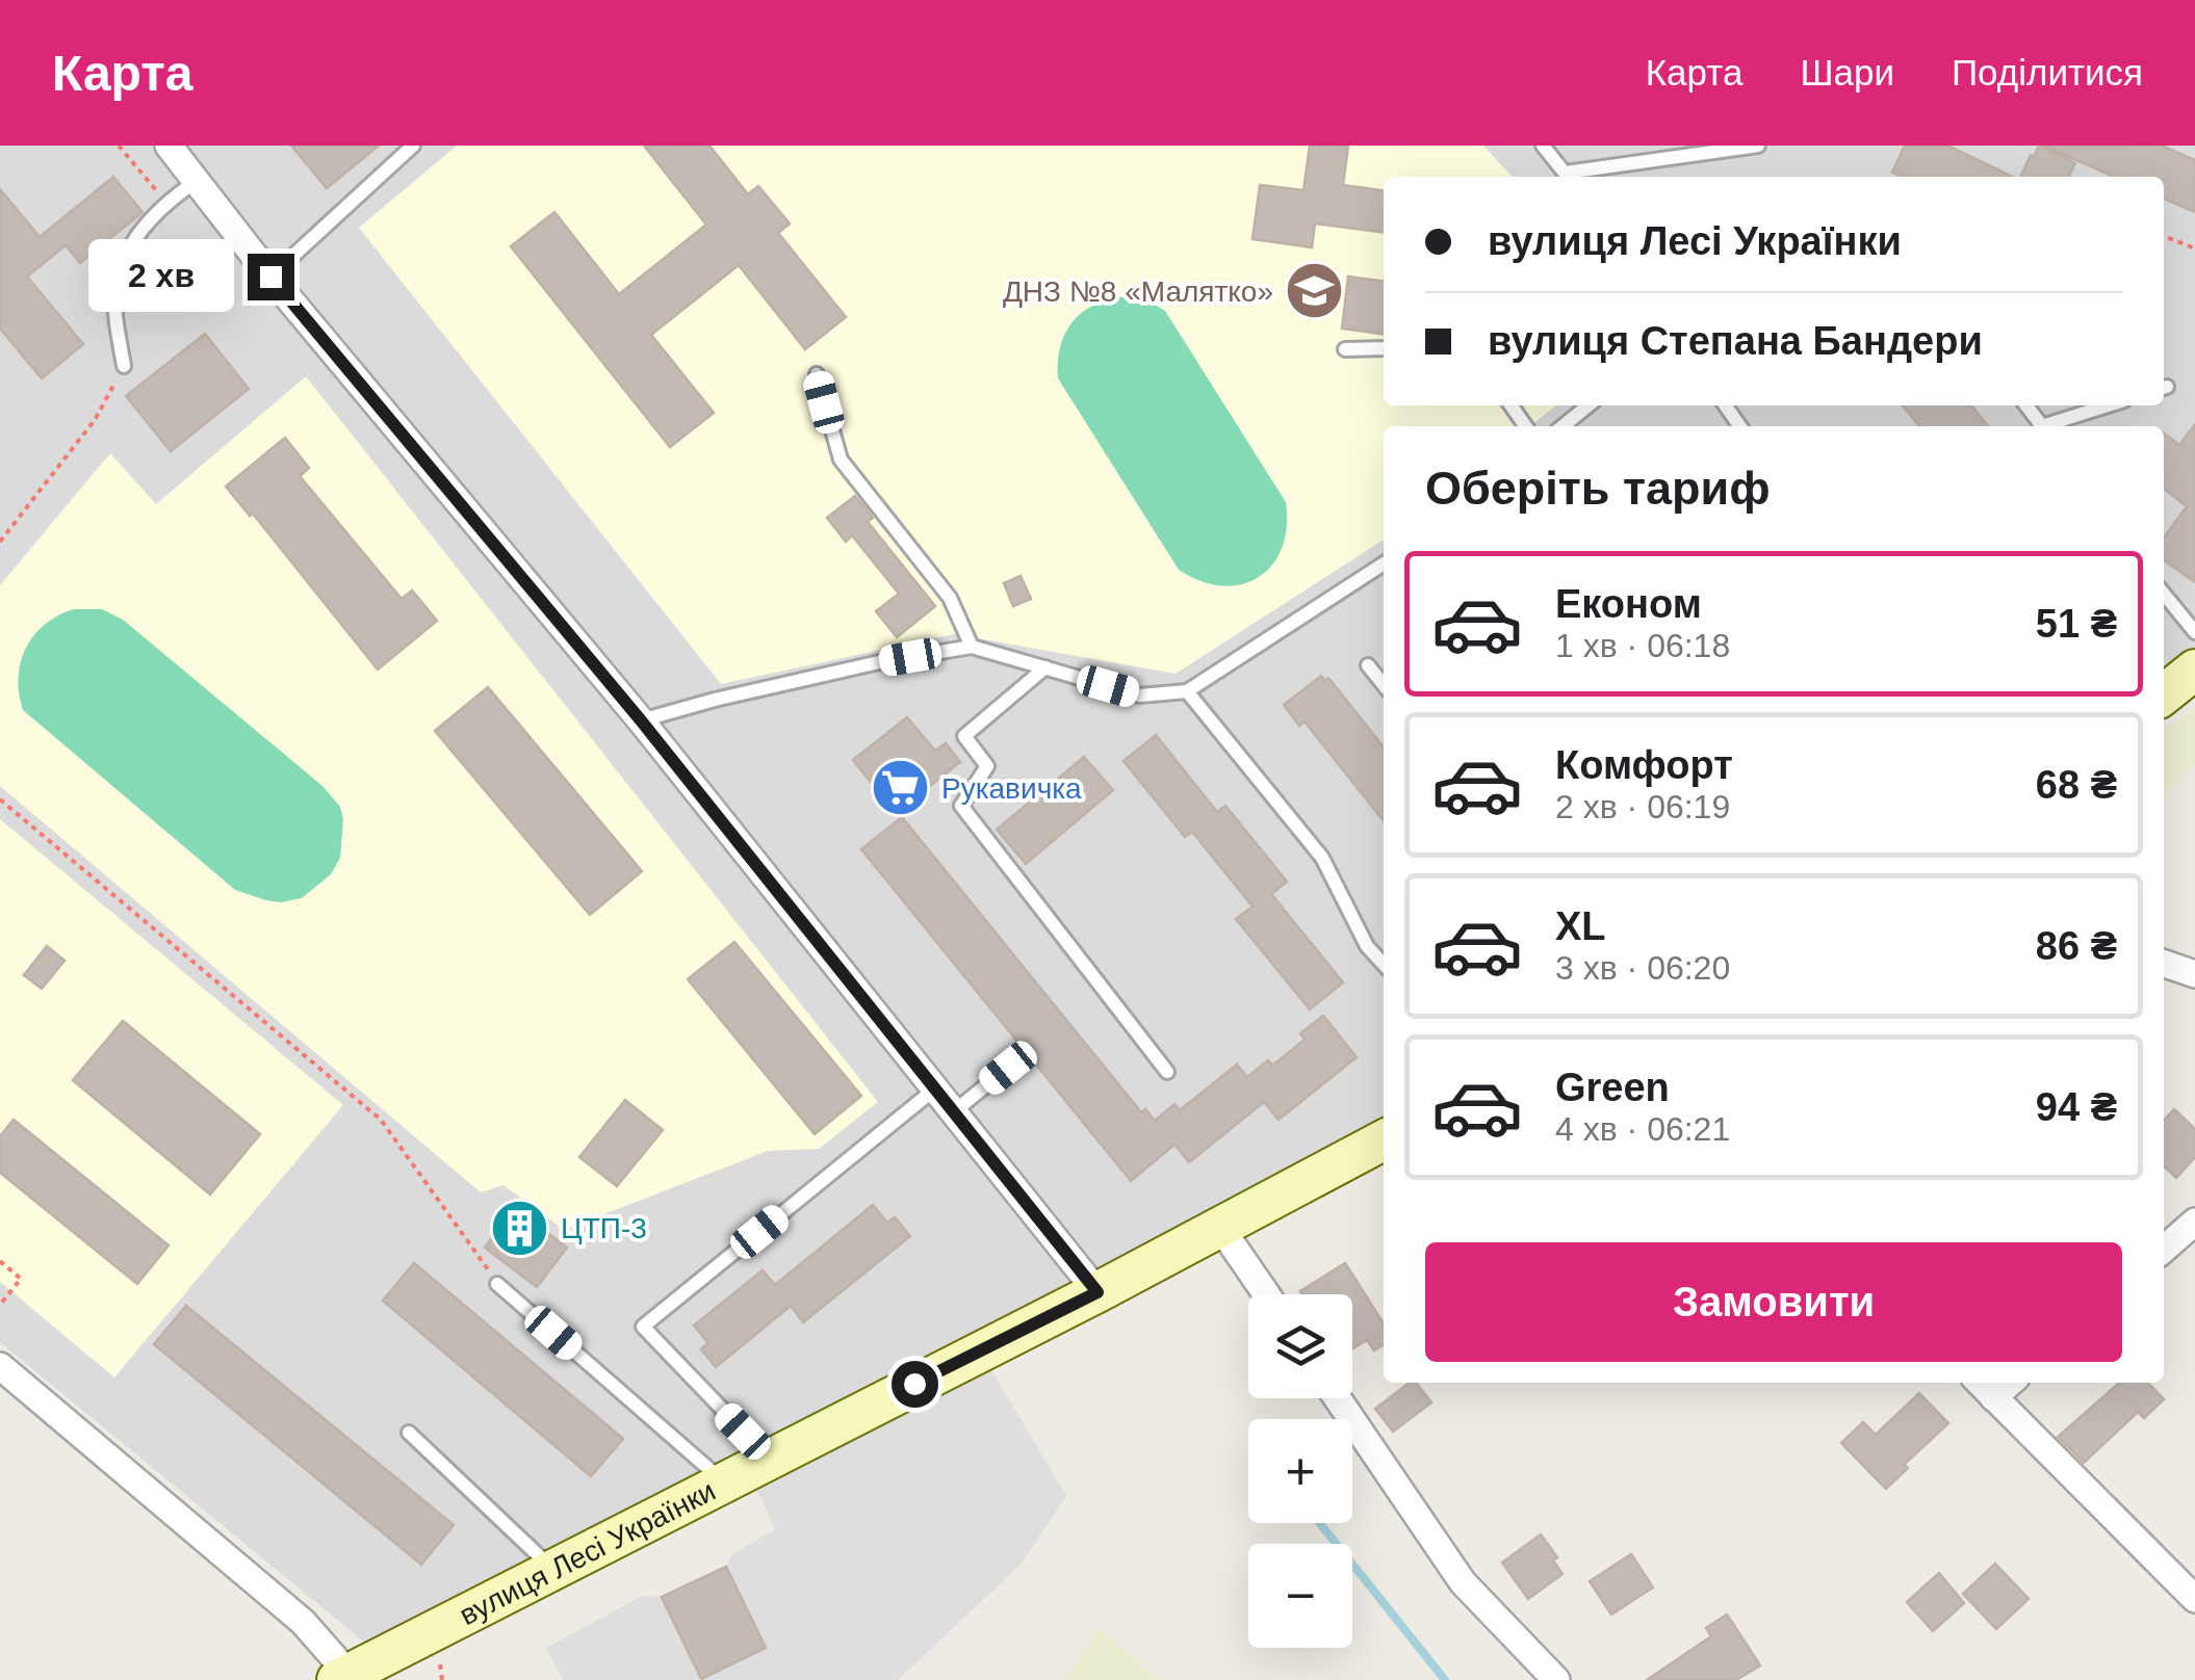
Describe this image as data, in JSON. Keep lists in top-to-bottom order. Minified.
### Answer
{"streets":{"street":["вулиця Лесі Українки"]},"places":{"school or university":["ДНЗ №8 «Малятко»"],"supermarket":["Рукавичка"],"building":["ЦТП-3"]},"page":{"header":"Карта","nav":["Карта","Шари","Поділитися"],"banner":["вулиця Лесі Українки","вулиця Степана Бандери"],"bubble":"2 хв","heading":"Оберіть тариф","list":[{"name":"Економ","note":"1 хв · 06:18","value":"51 ₴"},{"name":"Комфорт","note":"2 хв · 06:19","value":"68 ₴"},{"name":"XL","note":"3 хв · 06:20","value":"86 ₴"},{"name":"Green","note":"4 хв · 06:21","value":"94 ₴"}],"buttons":"Замовити","map_buttons":["+","−"]}}
